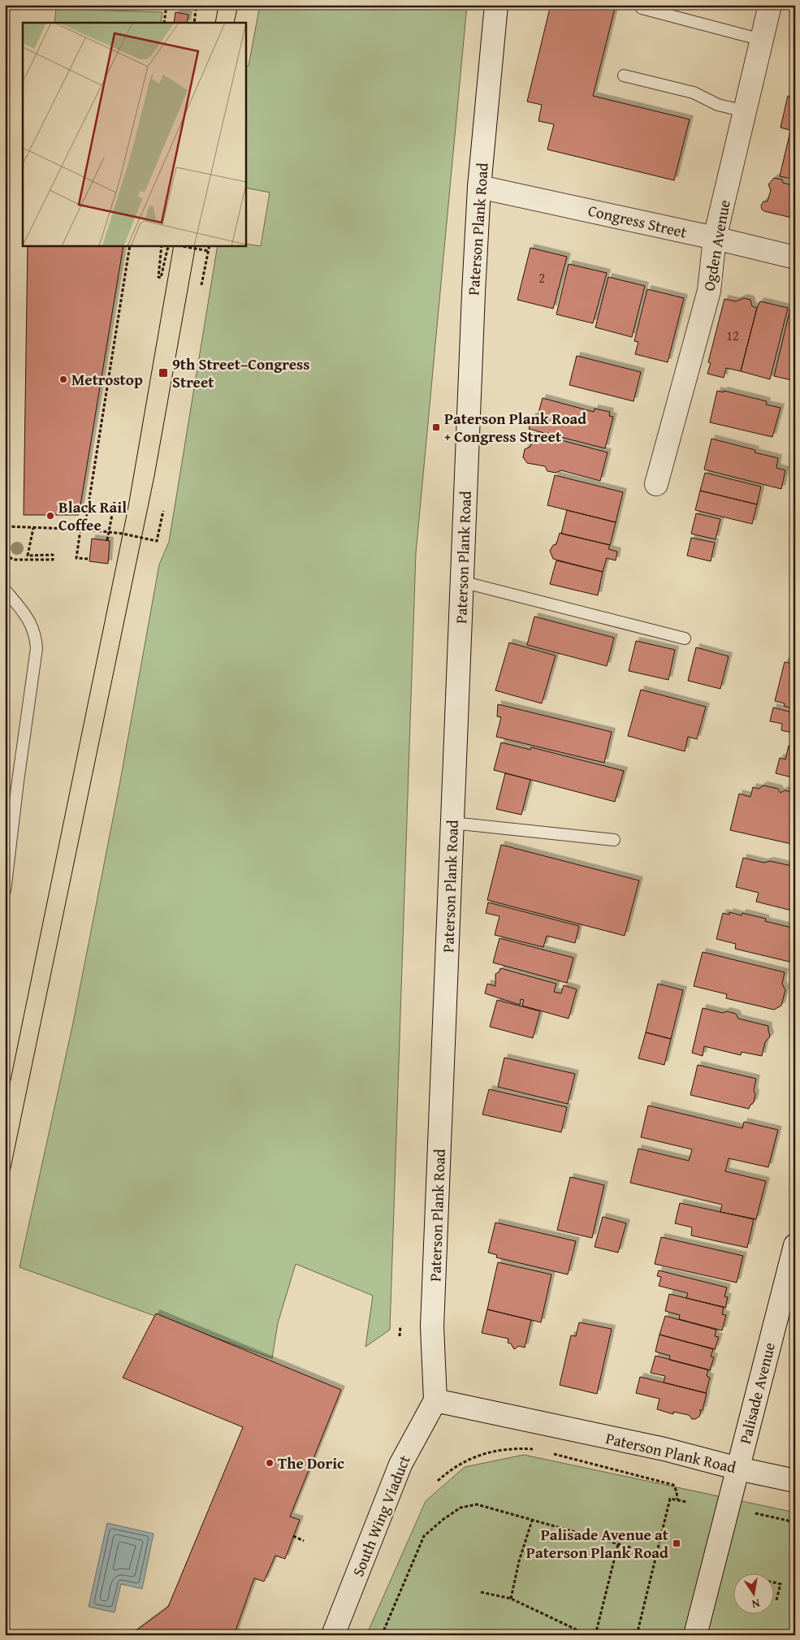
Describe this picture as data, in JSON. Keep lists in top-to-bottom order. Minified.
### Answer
{"streets":{"main road":["Congress Street","Paterson Plank Road","Ogden Avenue","Palisade Avenue","South Wing Viaduct"]},"crossings":[["Congress Street","Paterson Plank Road"],["Congress Street","Ogden Avenue"],["Paterson Plank Road","Palisade Avenue"],["Paterson Plank Road","South Wing Viaduct"]],"places":{"transit":["9th Street–Congress Street","Paterson Plank Road + Congress Street","Palisade Avenue at Paterson Plank Road"],"other":["Metrostop","Black Rail Coffee","The Doric"]},"house_numbers":["2","12"],"north":"bottom"}
